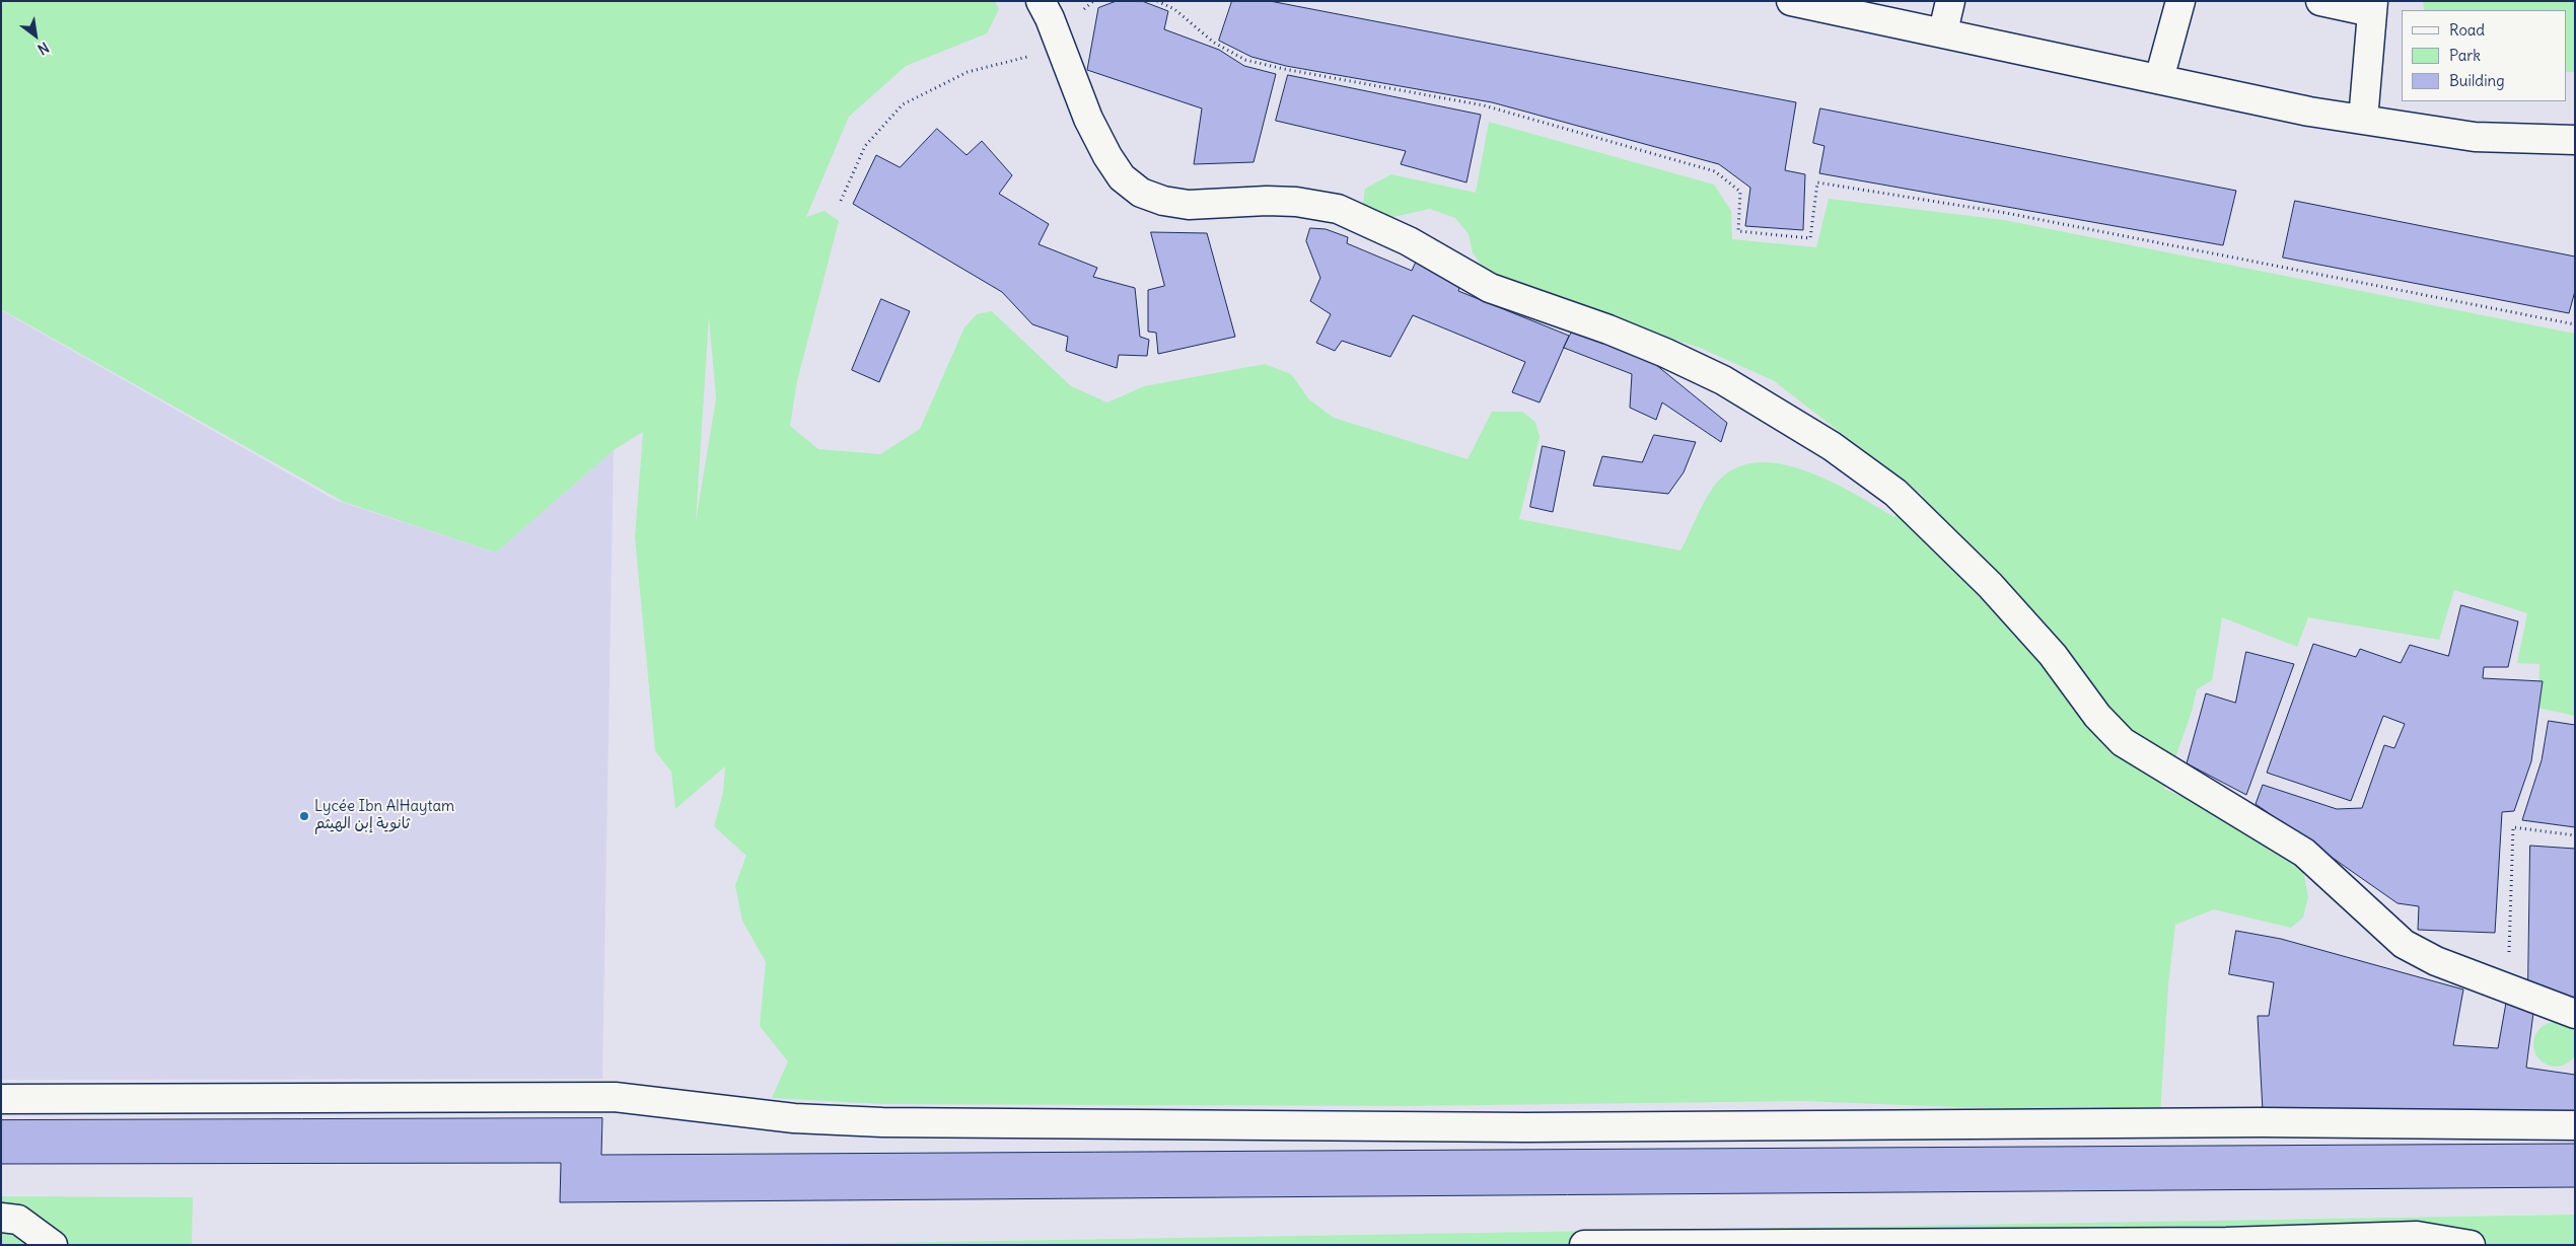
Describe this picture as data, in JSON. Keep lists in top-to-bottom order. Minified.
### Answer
{"places":["Lycée Ibn AlHaytam ثانوية إبن الهيثم"],"legend":["Road","Park","Building"],"north":"bottom right"}
